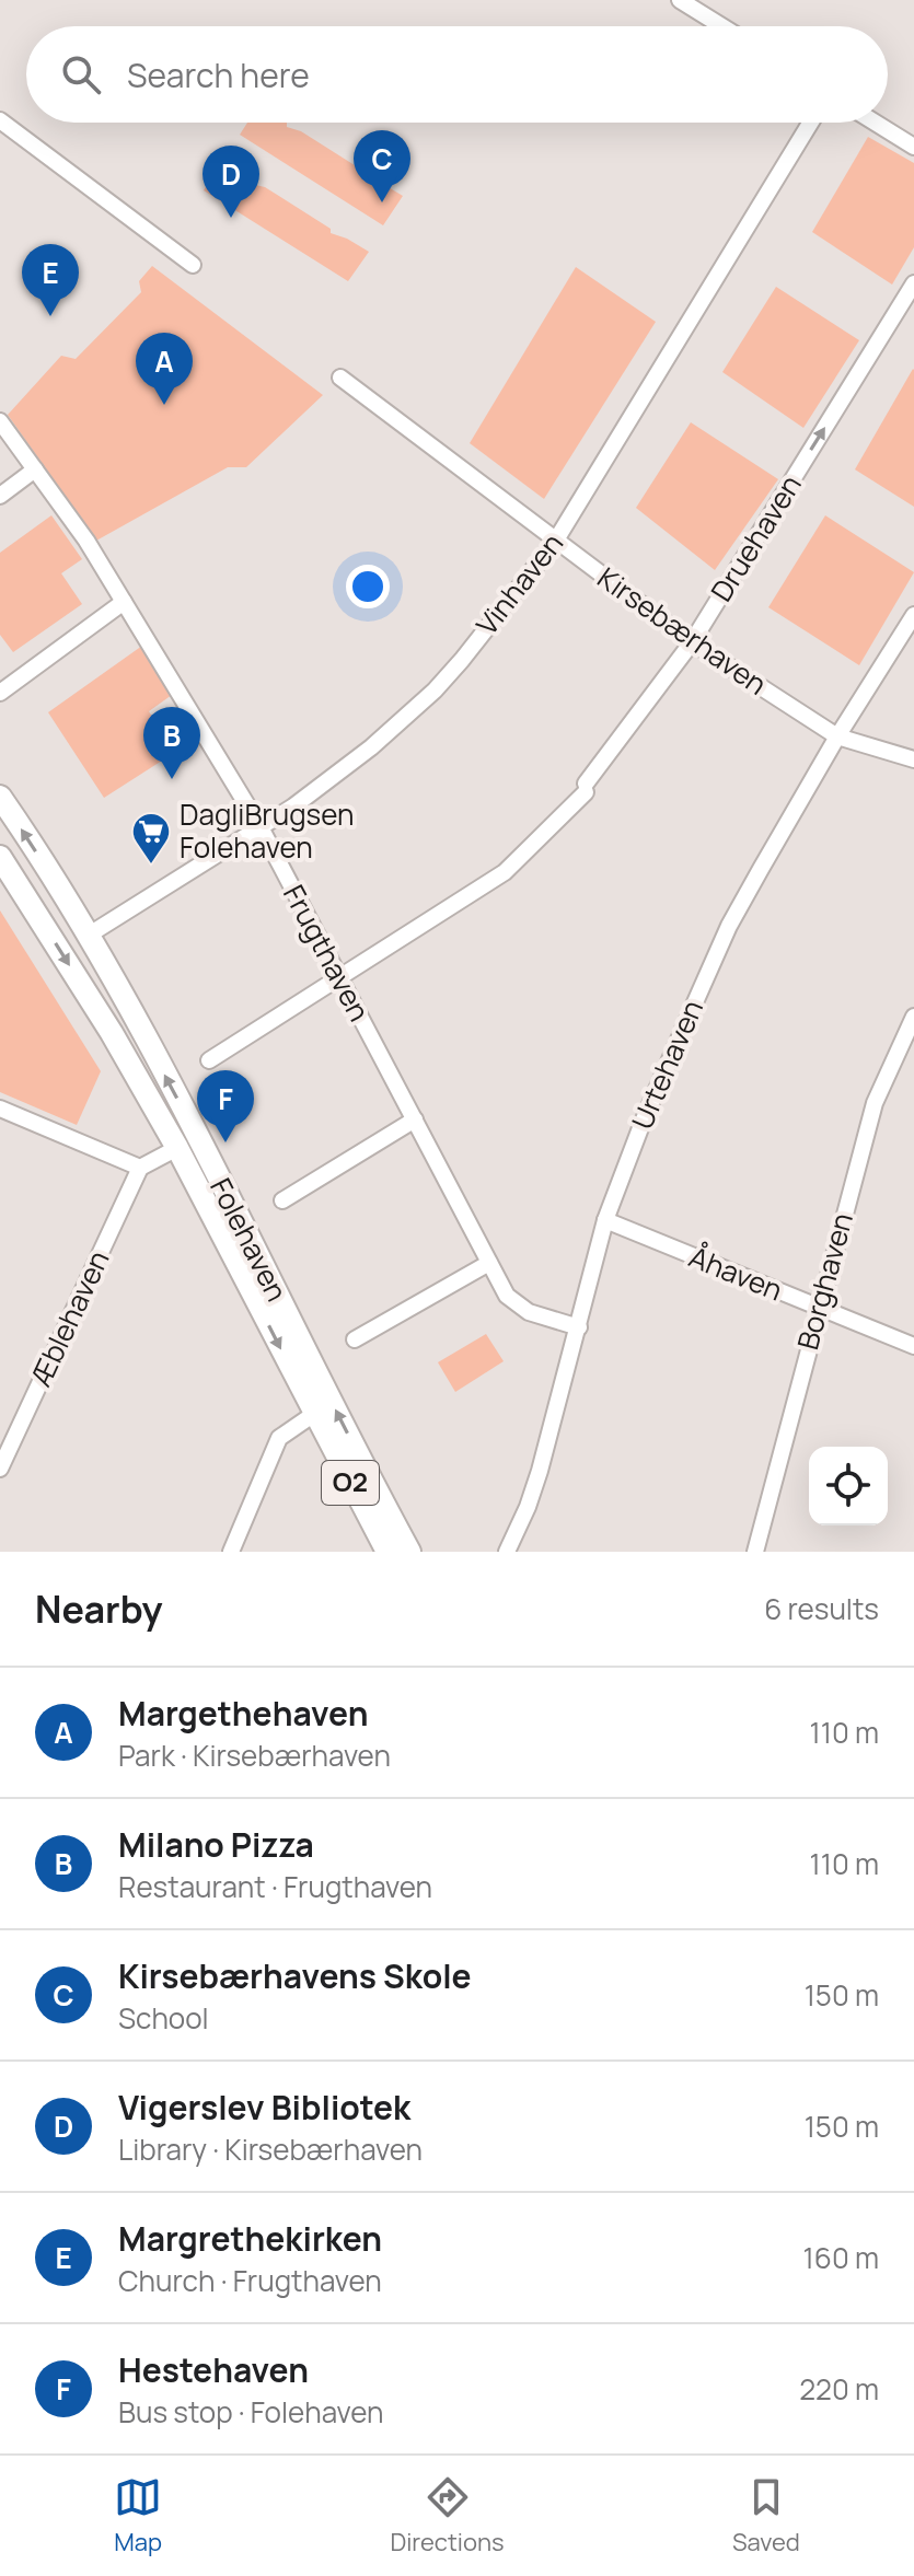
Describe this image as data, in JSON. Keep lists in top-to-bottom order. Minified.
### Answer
{"streets":{"main road":["Folehaven","O2"],"street":["Druehaven","Vinhaven","Kirsebærhaven","Frugthaven","Urtehaven","Åhaven","Borghaven","Æblehaven"]},"crossings":[["Druehaven","Kirsebærhaven"],["Druehaven","Frugthaven"],["Vinhaven","Kirsebærhaven"],["Vinhaven","Frugthaven"],["Vinhaven","Folehaven"],["Kirsebærhaven","Urtehaven"],["Frugthaven","Urtehaven"],["Frugthaven","Folehaven"],["Urtehaven","Åhaven"],["Åhaven","Borghaven"]],"one_way":["Druehaven"],"places":{"supermarket":["DagliBrugsen Folehaven"]},"page":{"search":"Search here","pins":["C","D","E","A","B","F"],"heading":["Nearby","6 results"],"list":[{"mark":"A","name":"Margethehaven","note":"Park · Kirsebærhaven","value":"110 m"},{"mark":"B","name":"Milano Pizza","note":"Restaurant · Frugthaven","value":"110 m"},{"mark":"C","name":"Kirsebærhavens Skole","note":"School","value":"150 m"},{"mark":"D","name":"Vigerslev Bibliotek","note":"Library · Kirsebærhaven","value":"150 m"},{"mark":"E","name":"Margrethekirken","note":"Church · Frugthaven","value":"160 m"},{"mark":"F","name":"Hestehaven","note":"Bus stop · Folehaven","value":"220 m"}],"nav":["Map","Directions","Saved"]}}
